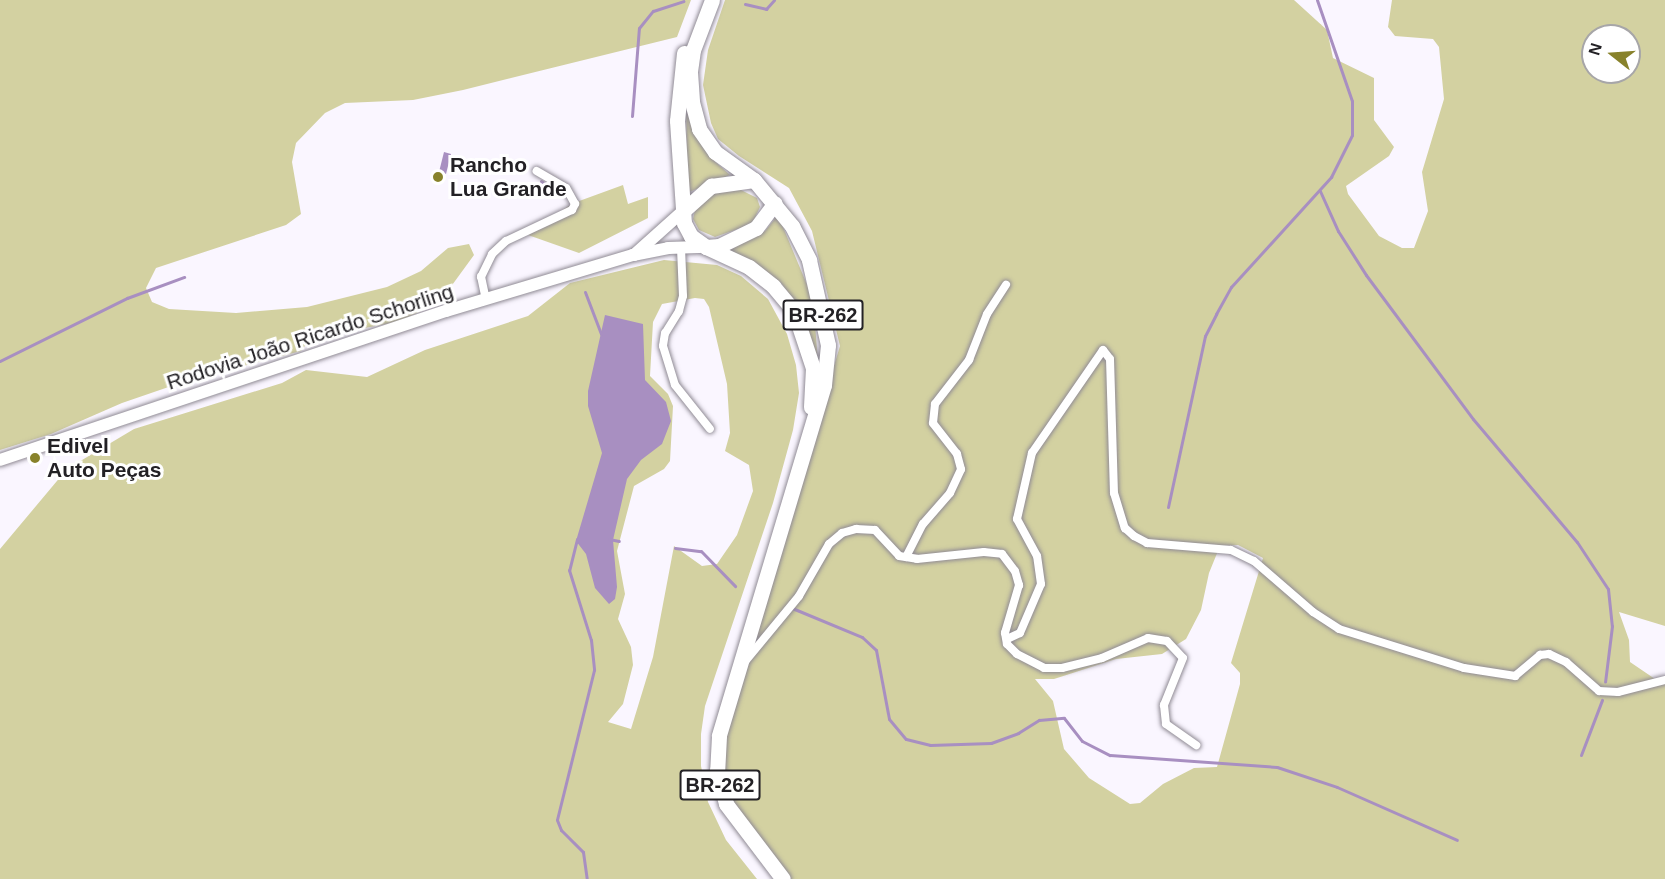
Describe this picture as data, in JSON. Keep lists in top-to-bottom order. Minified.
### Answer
{"streets":{"highway":["BR-262"],"main road":["Rodovia João Ricardo Schorling"]},"crossings":[["BR-262","Rodovia João Ricardo Schorling"]],"places":["Rancho Lua Grande","Edivel Auto Peças"],"north":"left"}
